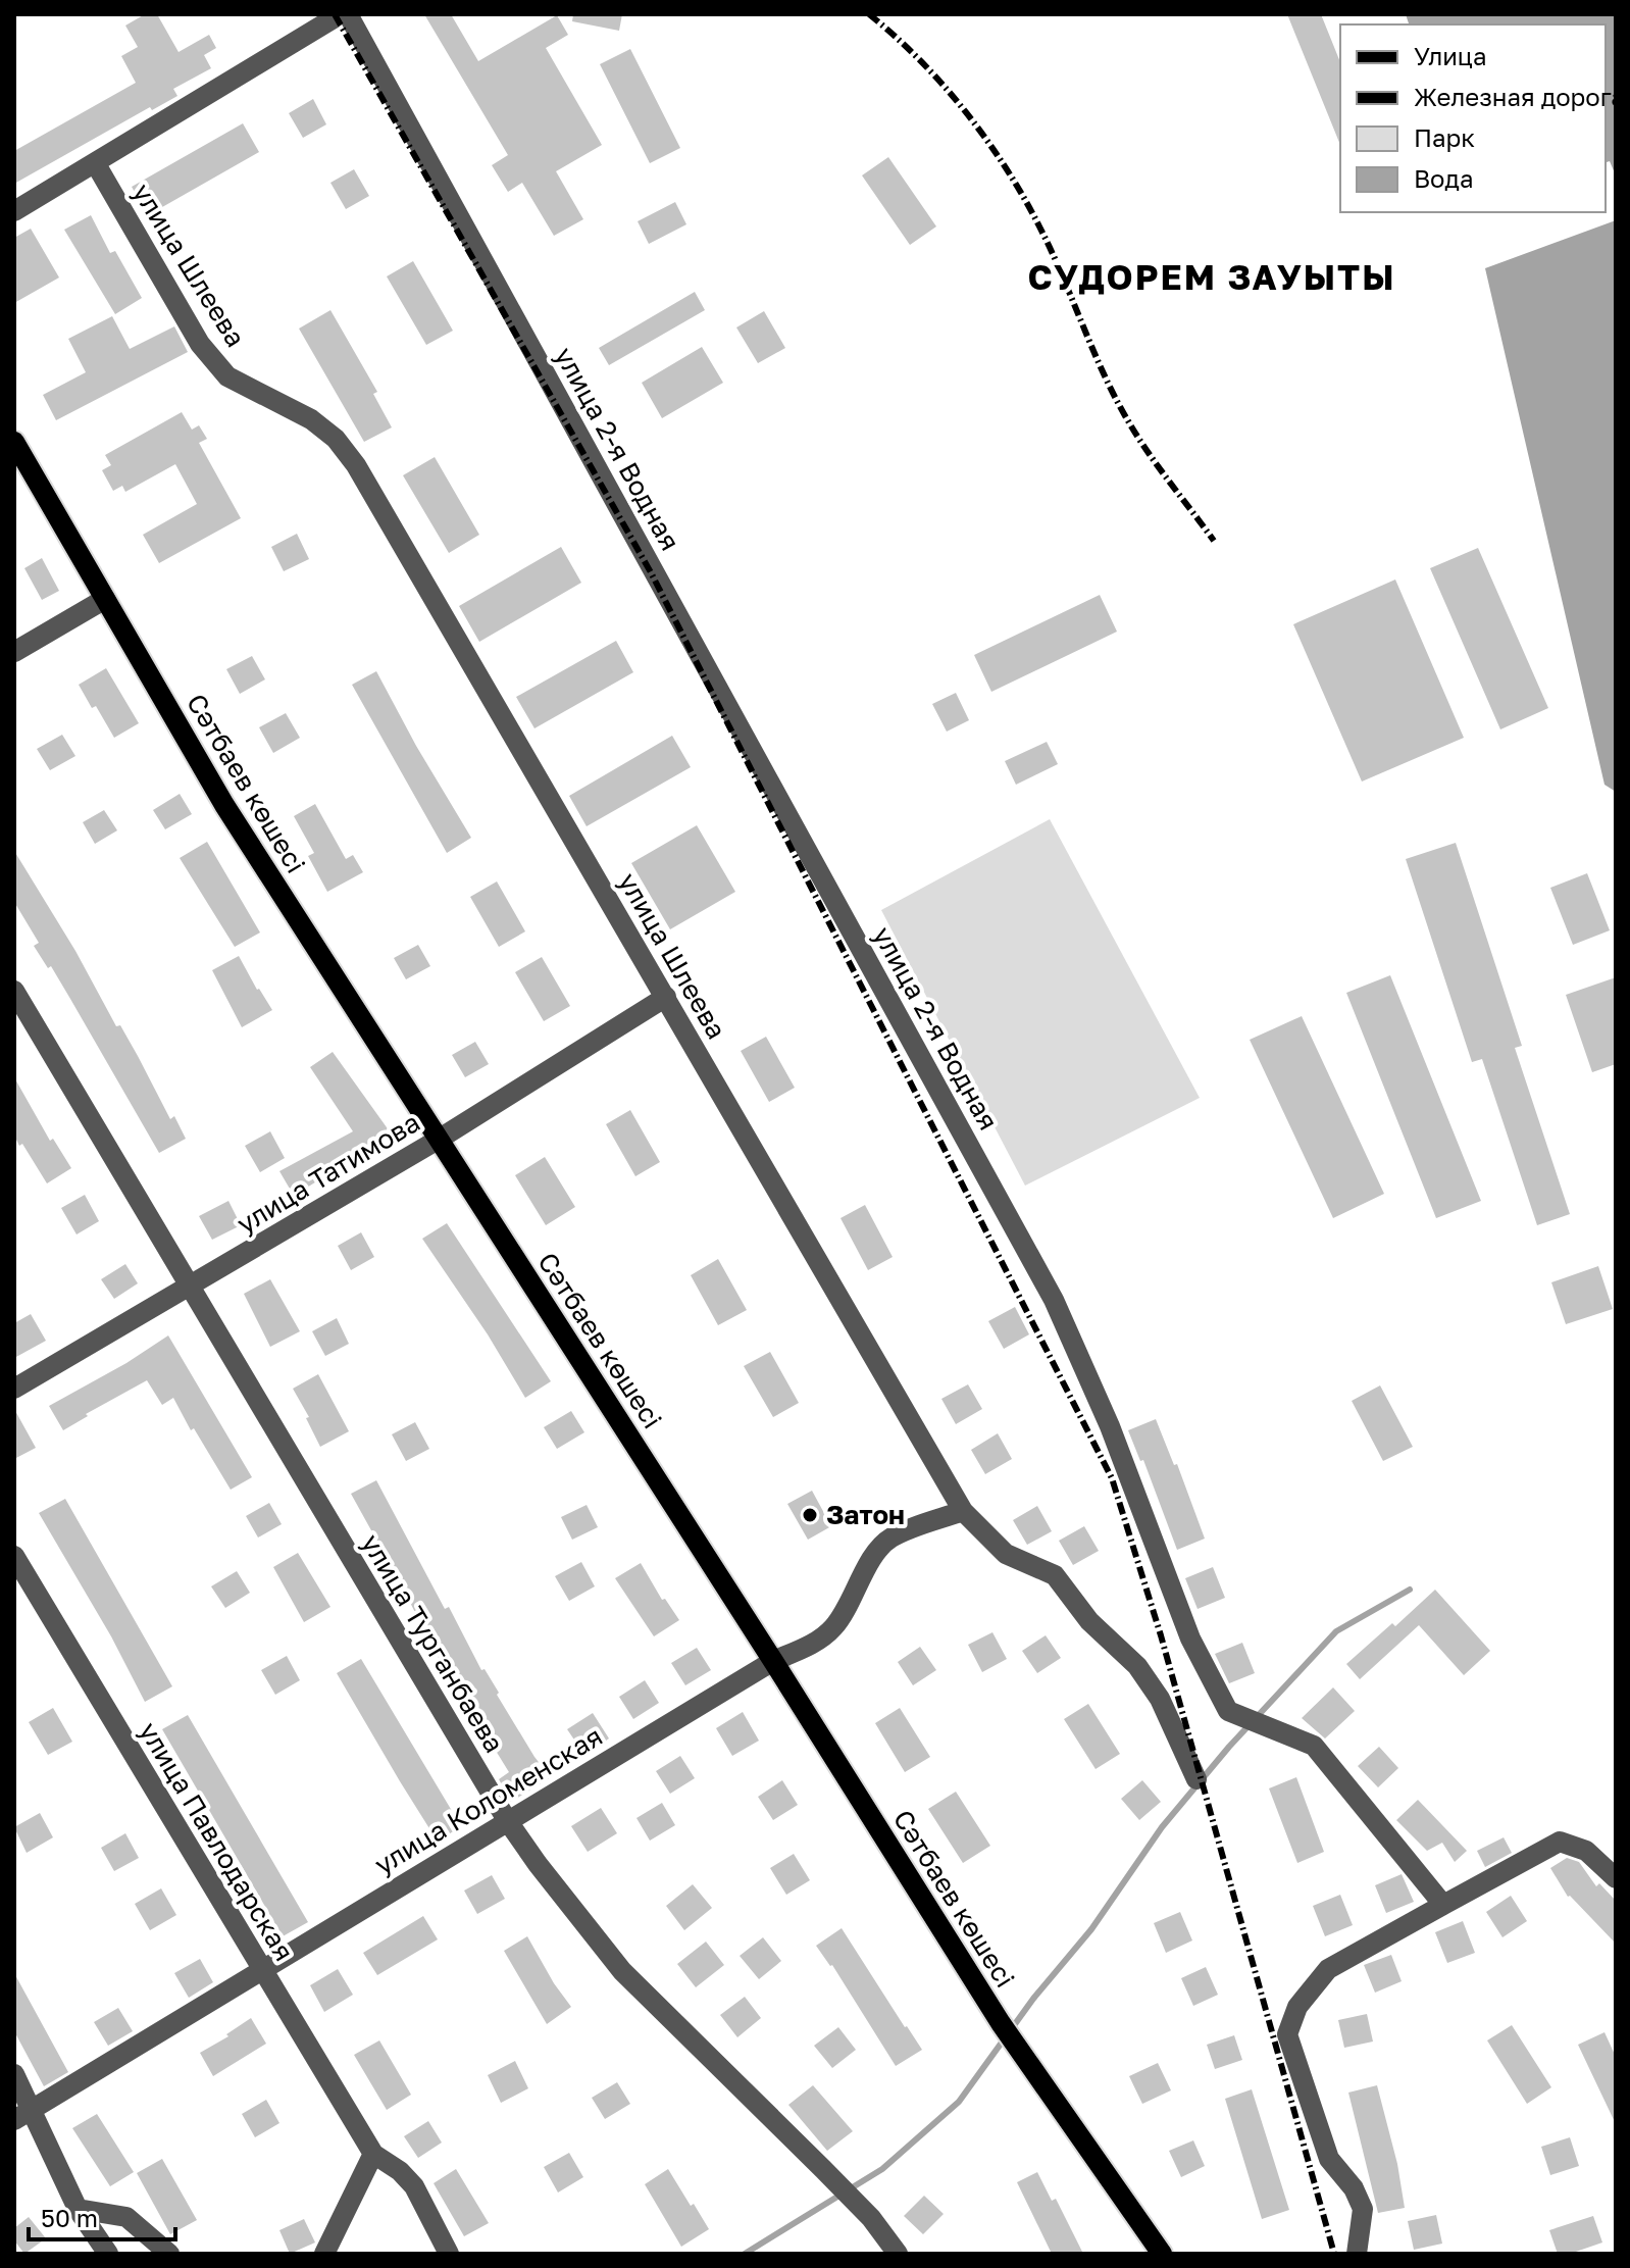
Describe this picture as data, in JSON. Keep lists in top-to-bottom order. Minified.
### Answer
{"streets":{"main road":["Сәтбаев көшесі"],"street":["улица Шлеева","улица 2-я Водная","улица Татимова","улица Турганбаева","улица Коломенская","улица Павлодарская"]},"crossings":[["улица Шлеева","улица Татимова"],["улица Шлеева","улица Коломенская"],["Сәтбаев көшесі","улица Татимова"],["Сәтбаев көшесі","улица Коломенская"],["улица Татимова","улица Турганбаева"],["улица Турганбаева","улица Коломенская"],["улица Коломенская","улица Павлодарская"]],"districts":["СУДОРЕМ ЗАУЫТЫ"],"places":["Затон"],"legend":["Улица","Железная дорога","Парк","Вода"],"scale_bar":"50 m"}
